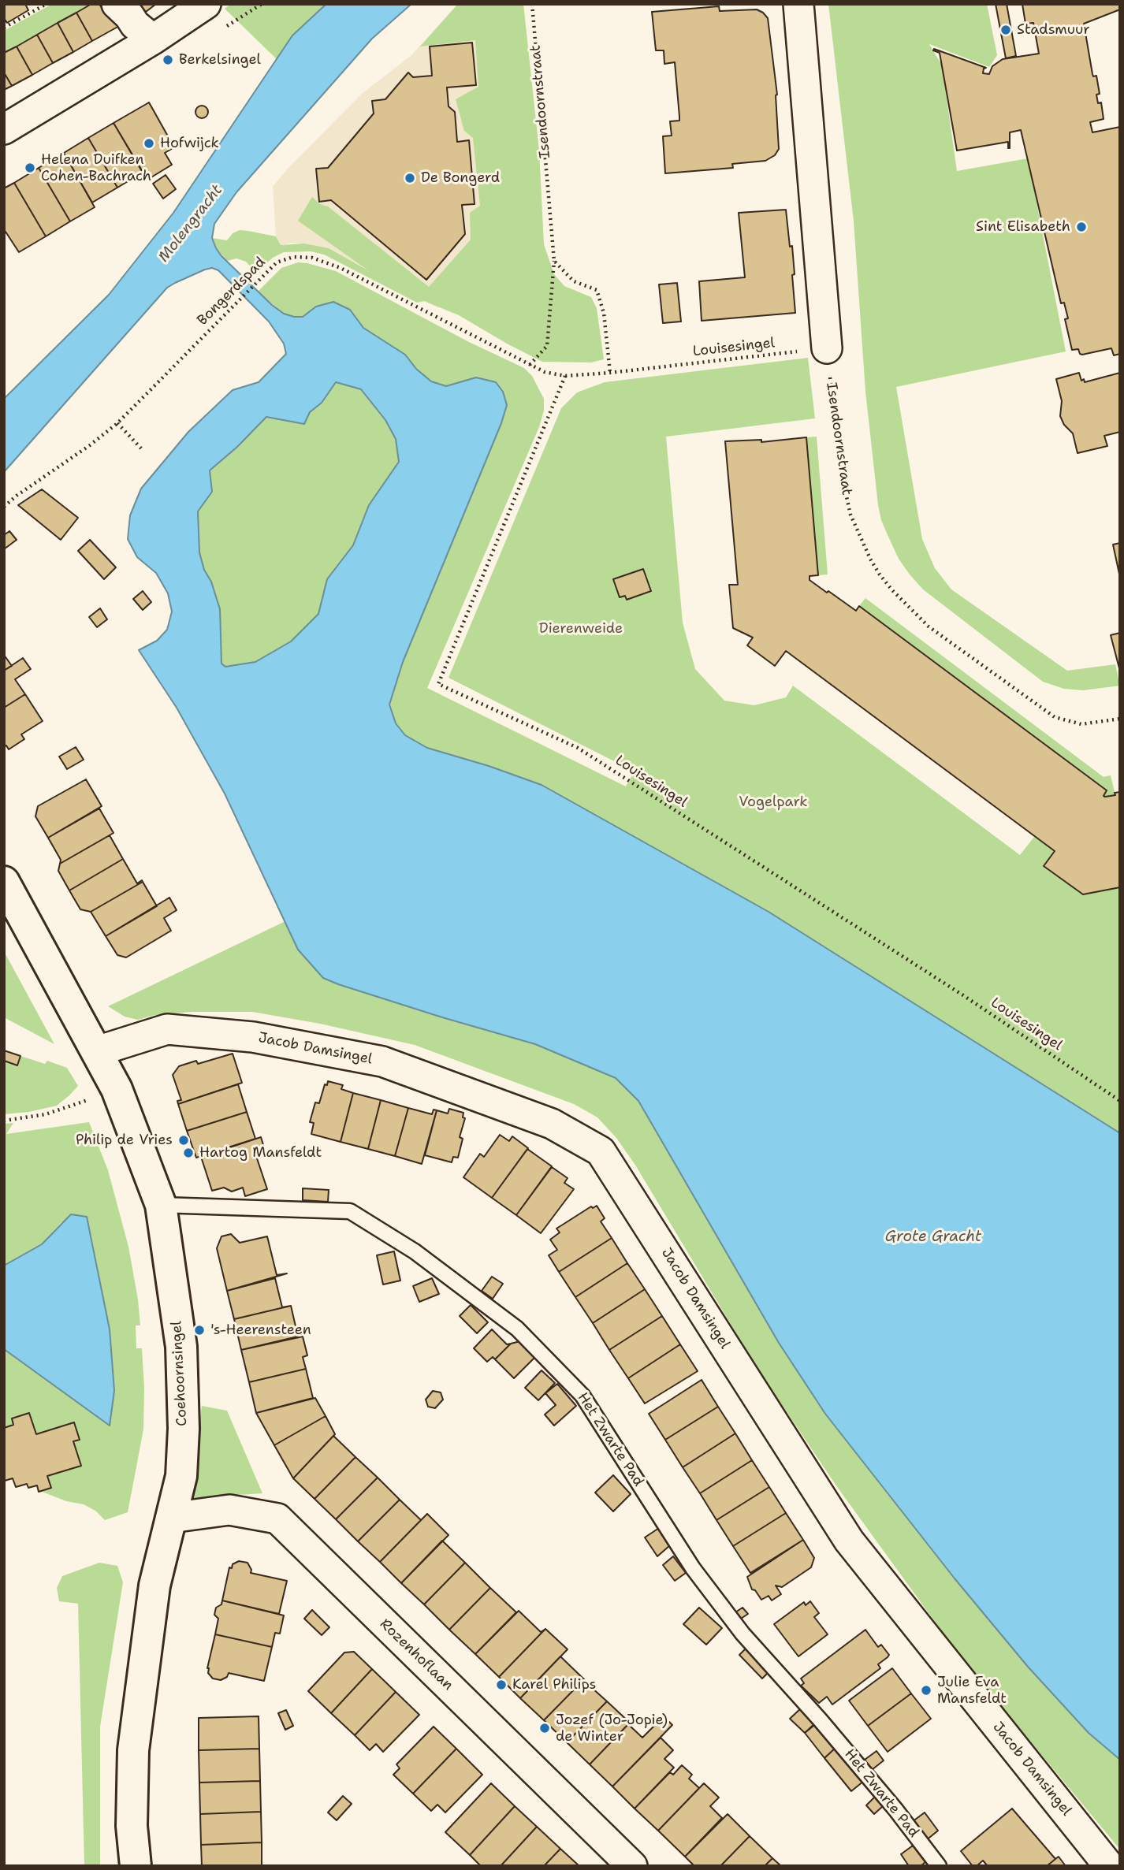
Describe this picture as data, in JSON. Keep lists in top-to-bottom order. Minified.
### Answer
{"streets":{"street":["Jacob Damsingel","Coehoornsingel","Rozenhoflaan"],"lane":["Het Zwarte Pad"],"path":["Isendoornstraat","Bongerdspad","Louisesingel"]},"crossings":[["Isendoornstraat","Bongerdspad"],["Isendoornstraat","Louisesingel"],["Bongerdspad","Louisesingel"],["Jacob Damsingel","Coehoornsingel"],["Coehoornsingel","Het Zwarte Pad"],["Coehoornsingel","Rozenhoflaan"]],"water":["Molengracht","Grote Gracht"],"parks":["Dierenweide","Vogelpark"],"places":["Stadsmuur","Berkelsingel","Hofwijck","Helena Duifken Cohen-Bachrach","De Bongerd","Sint Elisabeth","Philip de Vries","Hartog Mansfeldt","'s-Heerensteen","Karel Philips","Julie Eva Mansfeldt","Jozef (Jo-Jopie) de Winter"]}
